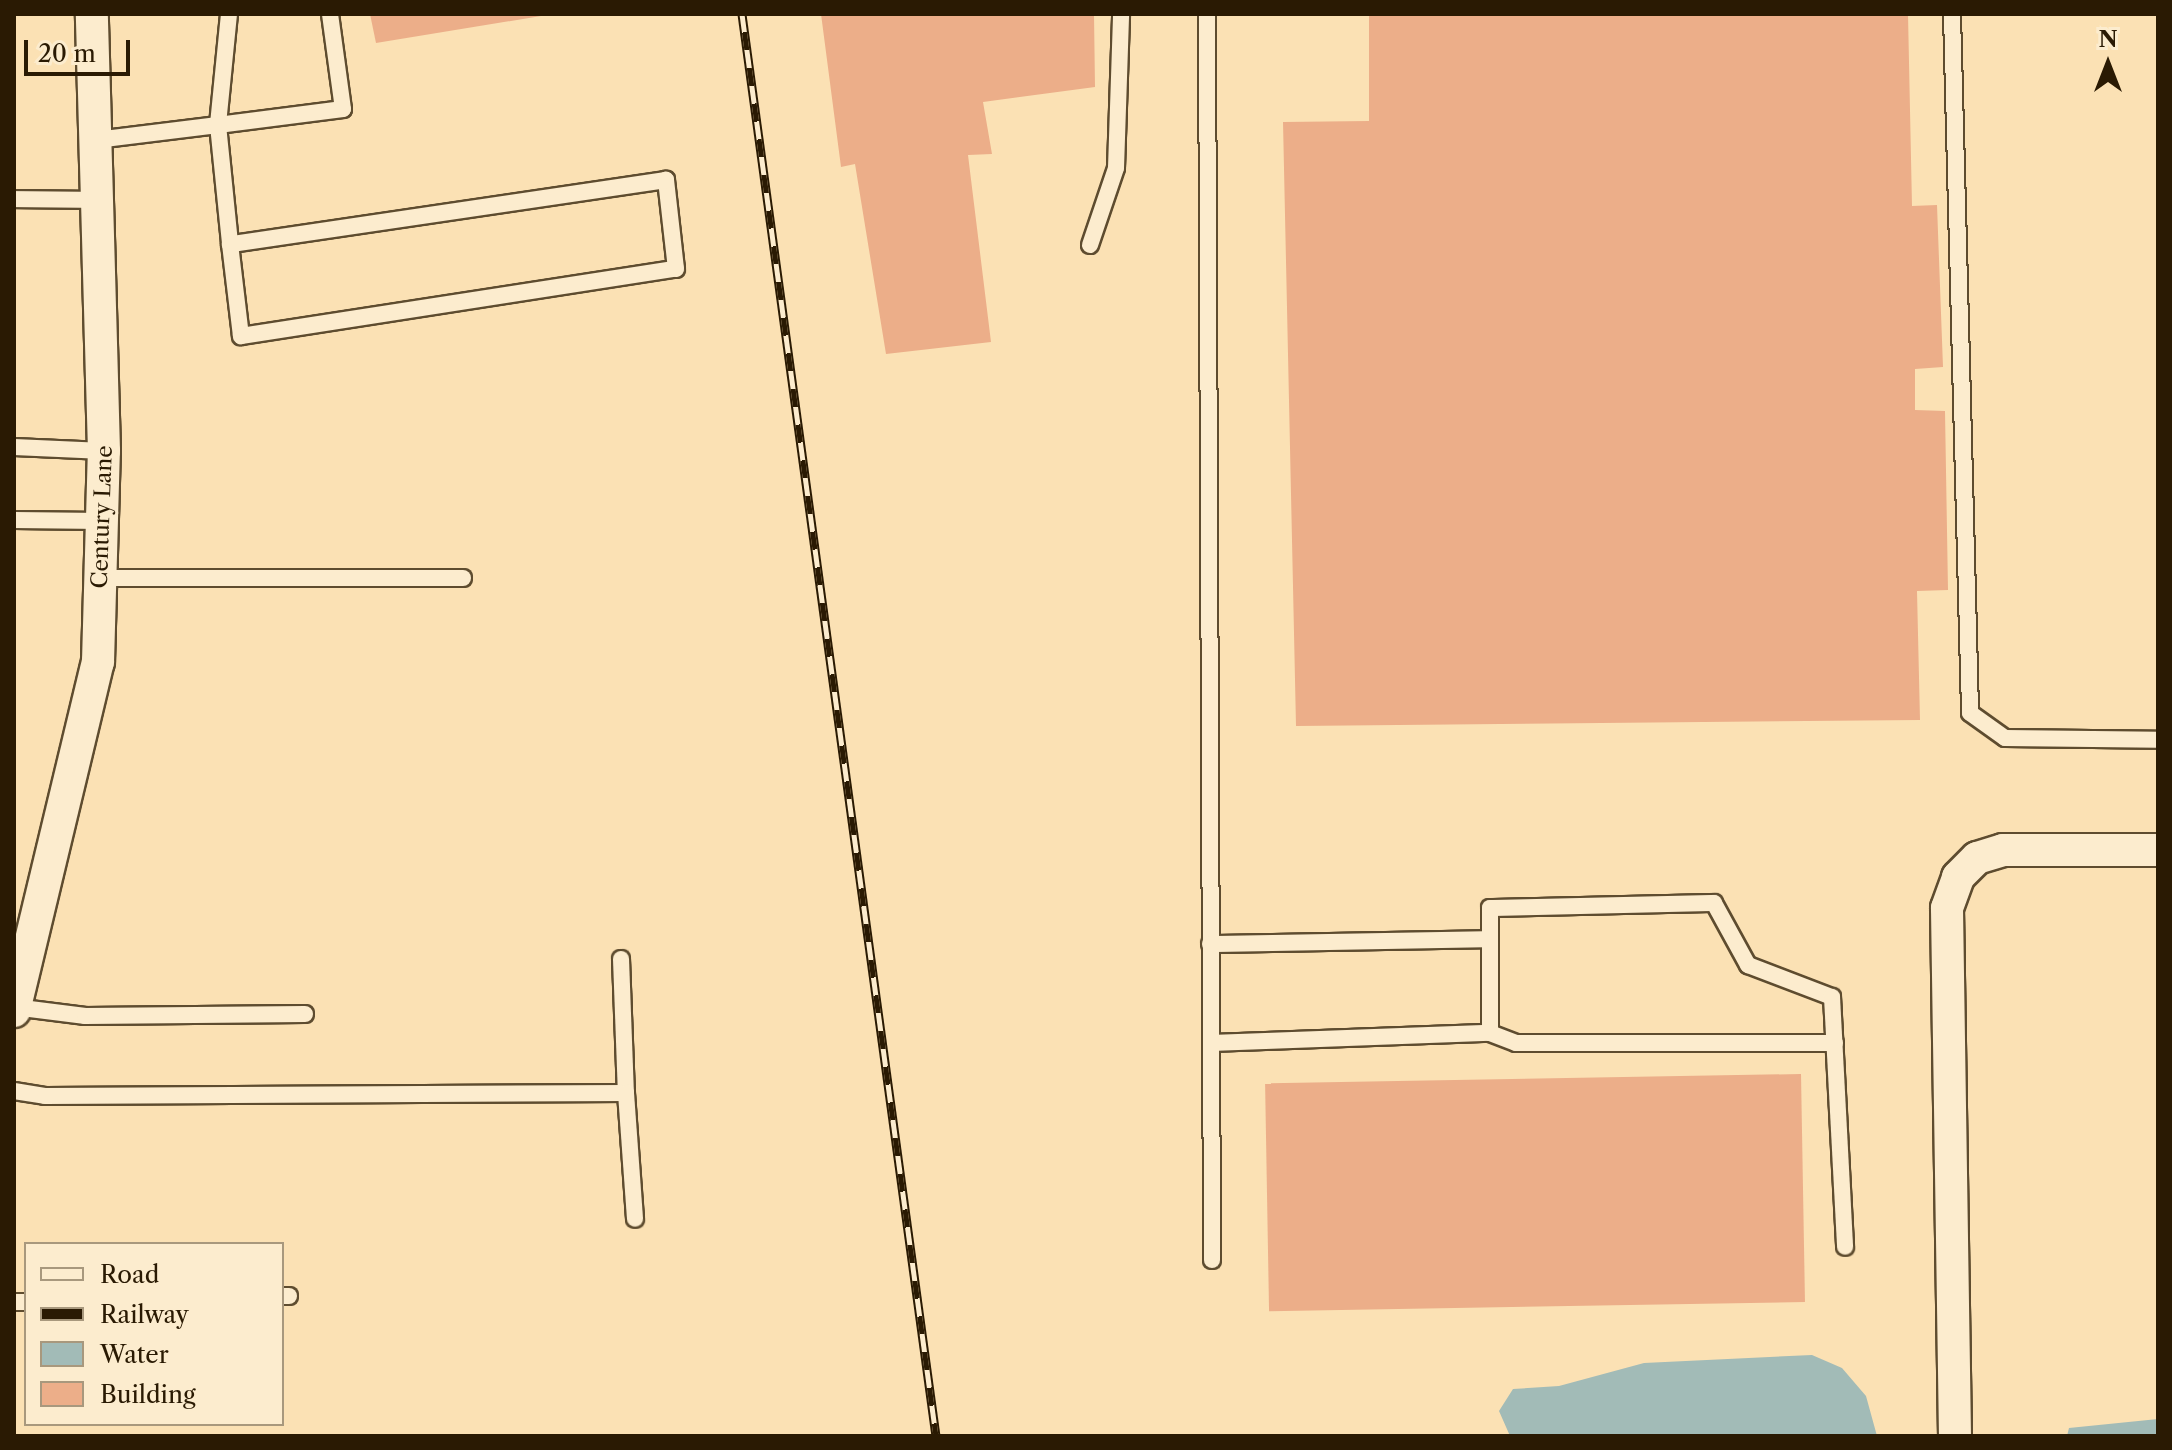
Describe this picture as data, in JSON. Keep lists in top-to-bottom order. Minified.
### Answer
{"streets":{"street":["Century Lane"]},"legend":["Road","Railway","Water","Building"],"scale_bar":"20 m","north":"top"}
